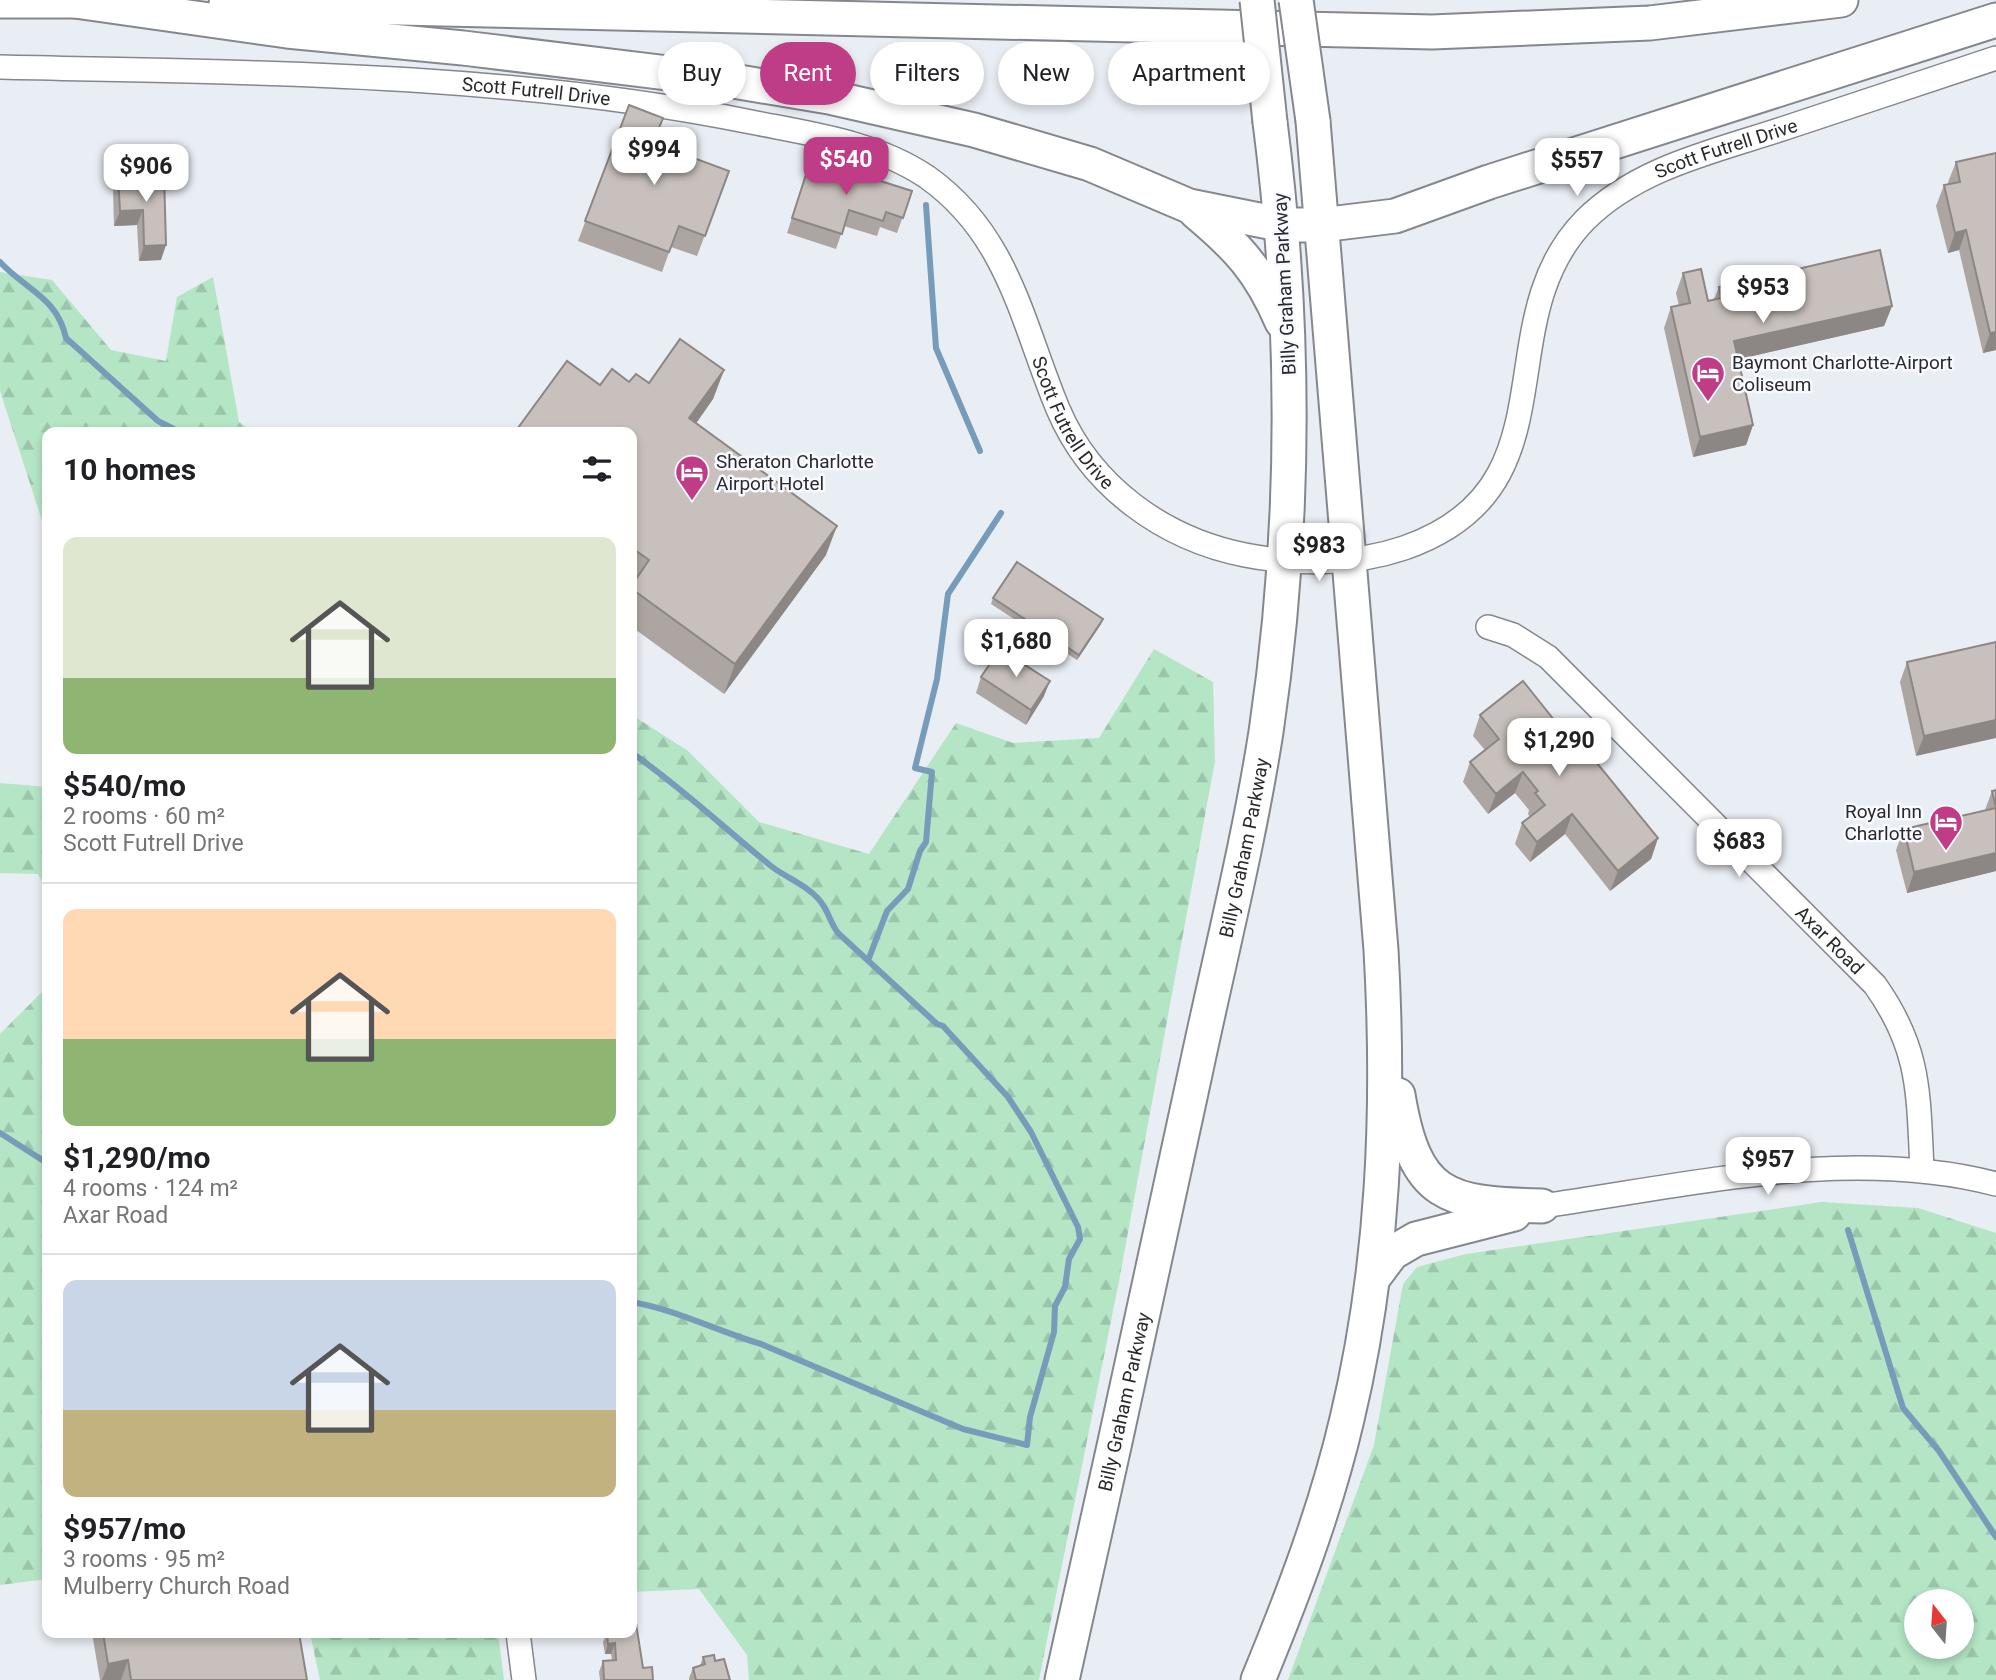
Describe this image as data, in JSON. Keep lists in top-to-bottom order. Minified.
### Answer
{"streets":{"highway":["Billy Graham Parkway"],"street":["Scott Futrell Drive","Axar Road"]},"crossings":[["Scott Futrell Drive","Billy Graham Parkway"]],"places":{"hotel":["Baymont Charlotte-Airport Coliseum","Sheraton Charlotte Airport Hotel","Royal Inn Charlotte"]},"north":"top","page":{"chip":["Buy","Rent","Filters","New","Apartment"],"price":["$994","$540","$557","$906","$953","$983","$1,680","$1,290","$683","$957"],"heading":"10 homes","list":[{"name":"$540/mo","note":"2 rooms · 60 m² · Scott Futrell Drive"},{"name":"$1,290/mo","note":"4 rooms · 124 m² · Axar Road"},{"name":"$957/mo","note":"3 rooms · 95 m² · Mulberry Church Road"}]}}
